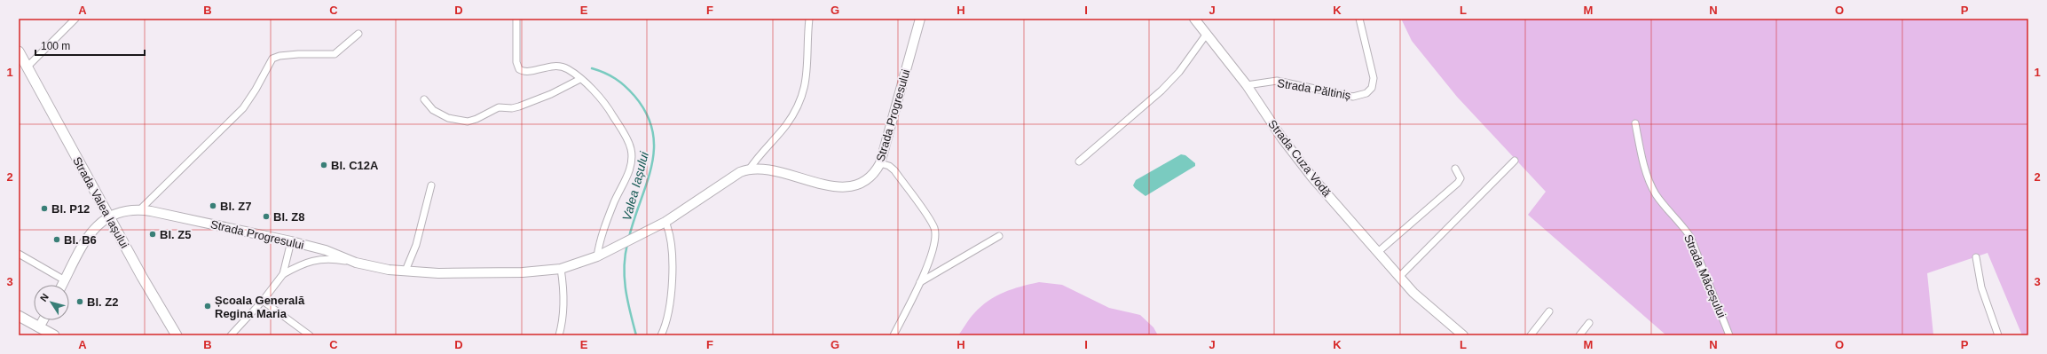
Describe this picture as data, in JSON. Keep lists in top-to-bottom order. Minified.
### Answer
{"streets":{"main road":["Strada Valea Iașului"],"street":["Strada Păltiniș","Strada Progresului","Strada Cuza Vodă","Strada Măceșului"]},"crossings":[["Strada Păltiniș","Strada Cuza Vodă"],["Strada Progresului","Strada Valea Iașului"]],"water":["Valea Iașului"],"places":["Bl. C12A","Bl. Z7","Bl. P12","Bl. Z8","Bl. Z5","Bl. B6","Bl. Z2","Școala Generală Regina Maria"],"scale_bar":"100 m","north":"top left","grid":{"columns":["A","B","C","D","E","F","G","H","I","J","K","L","M","N","O","P"],"rows":["1","2","3"]}}
